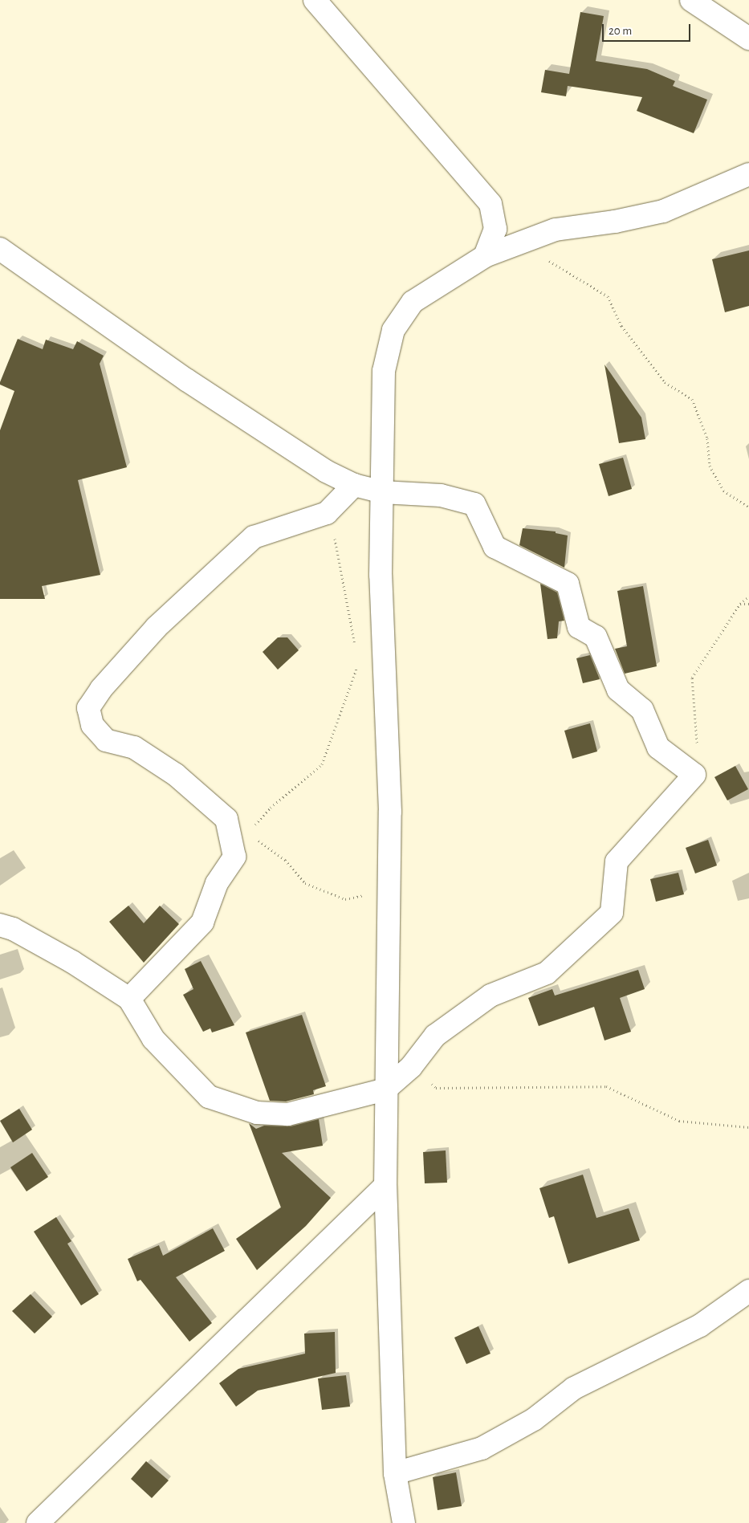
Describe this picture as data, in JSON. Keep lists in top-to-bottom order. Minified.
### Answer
{"scale_bar":"20 m"}
